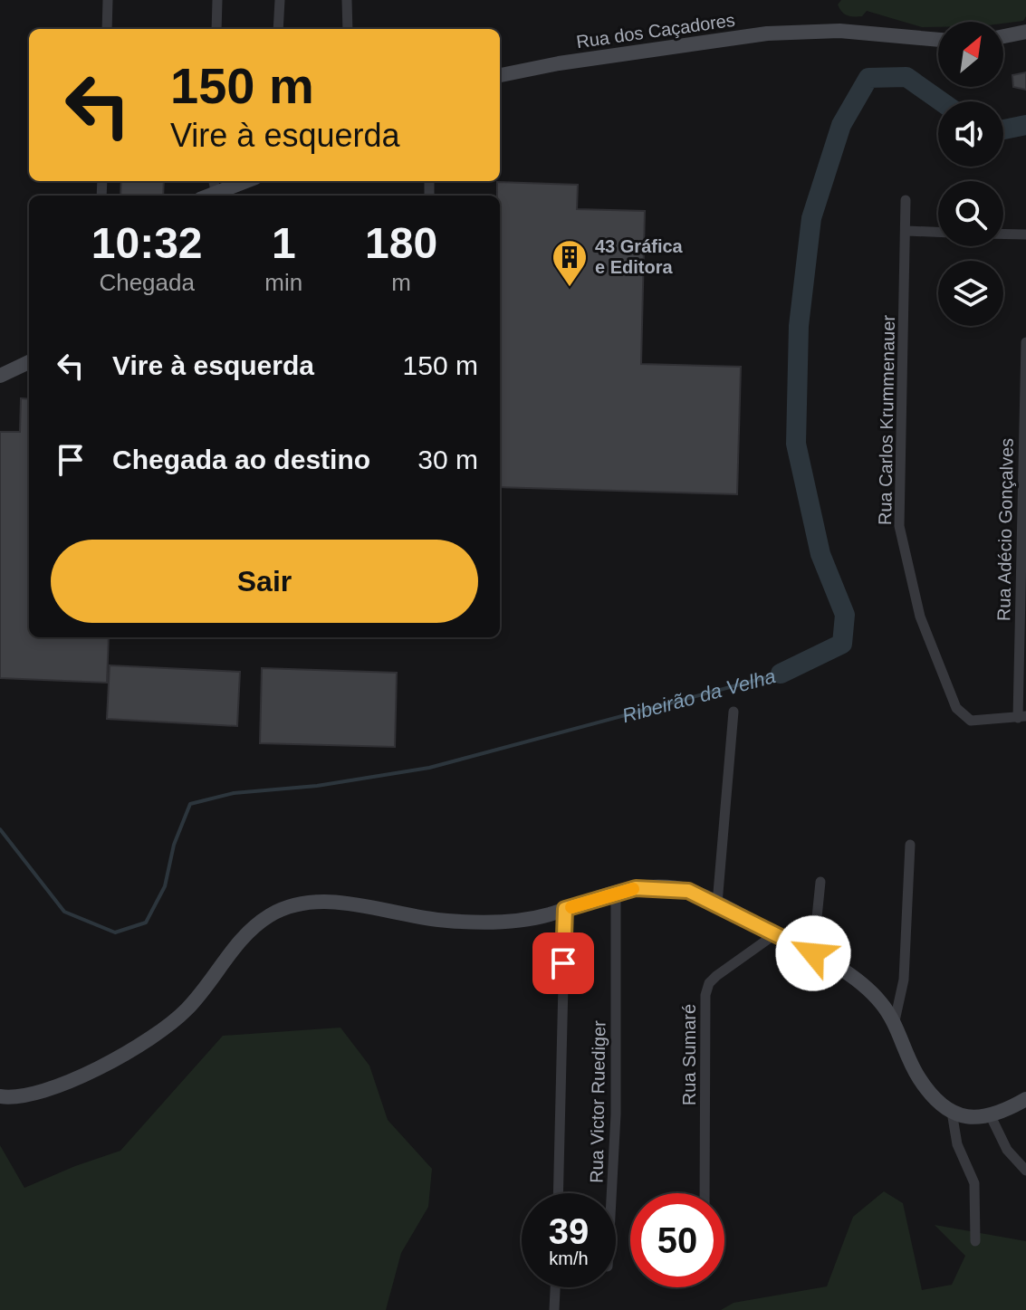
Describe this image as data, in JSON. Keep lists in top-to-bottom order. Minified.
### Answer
{"streets":{"main road":["Rua dos Caçadores"],"street":["Rua Carlos Krummenauer","Rua Adécio Gonçalves","Rua Sumaré","Rua Victor Ruediger"]},"crossings":[["Rua Carlos Krummenauer","Rua Adécio Gonçalves"]],"water":["Ribeirão da Velha"],"places":{"building":["43 Gráfica e Editora"]},"north":"top right","page":{"turn":["150 m","Vire à esquerda"],"eta":["10:32","Chegada","1","min","180","m"],"list":[{"name":"Vire à esquerda","value":"150 m"},{"name":"Chegada ao destino","value":"30 m"}],"buttons":"Sair","speed":"39 km/h","limit":"50"}}
